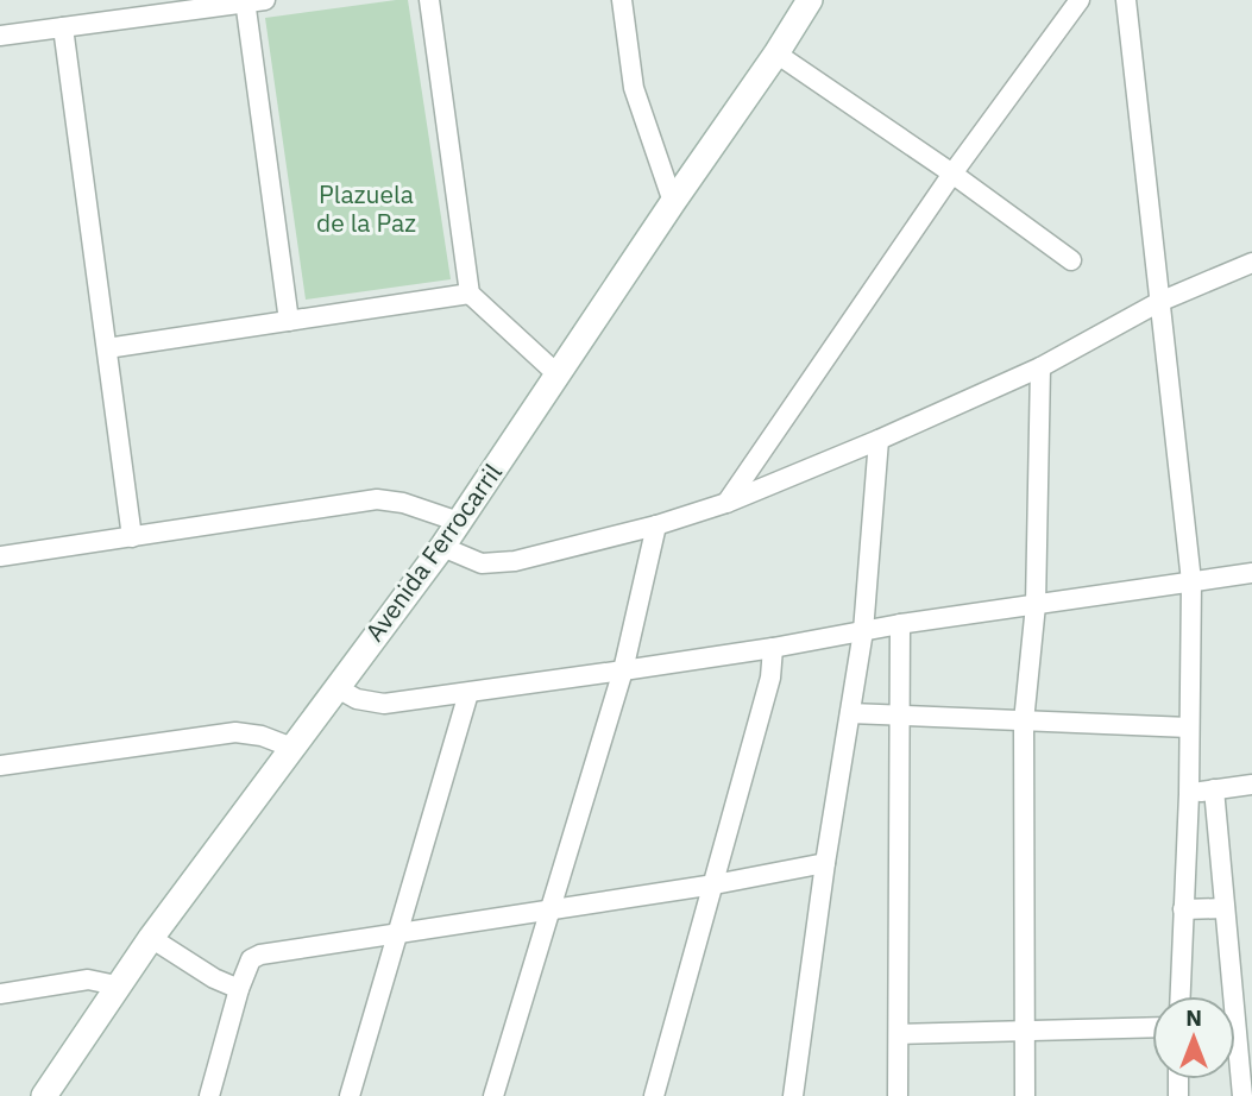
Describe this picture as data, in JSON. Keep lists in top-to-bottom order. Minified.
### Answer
{"streets":{"main road":["Avenida Ferrocarril"]},"parks":["Plazuela de la Paz"],"north":"top"}
